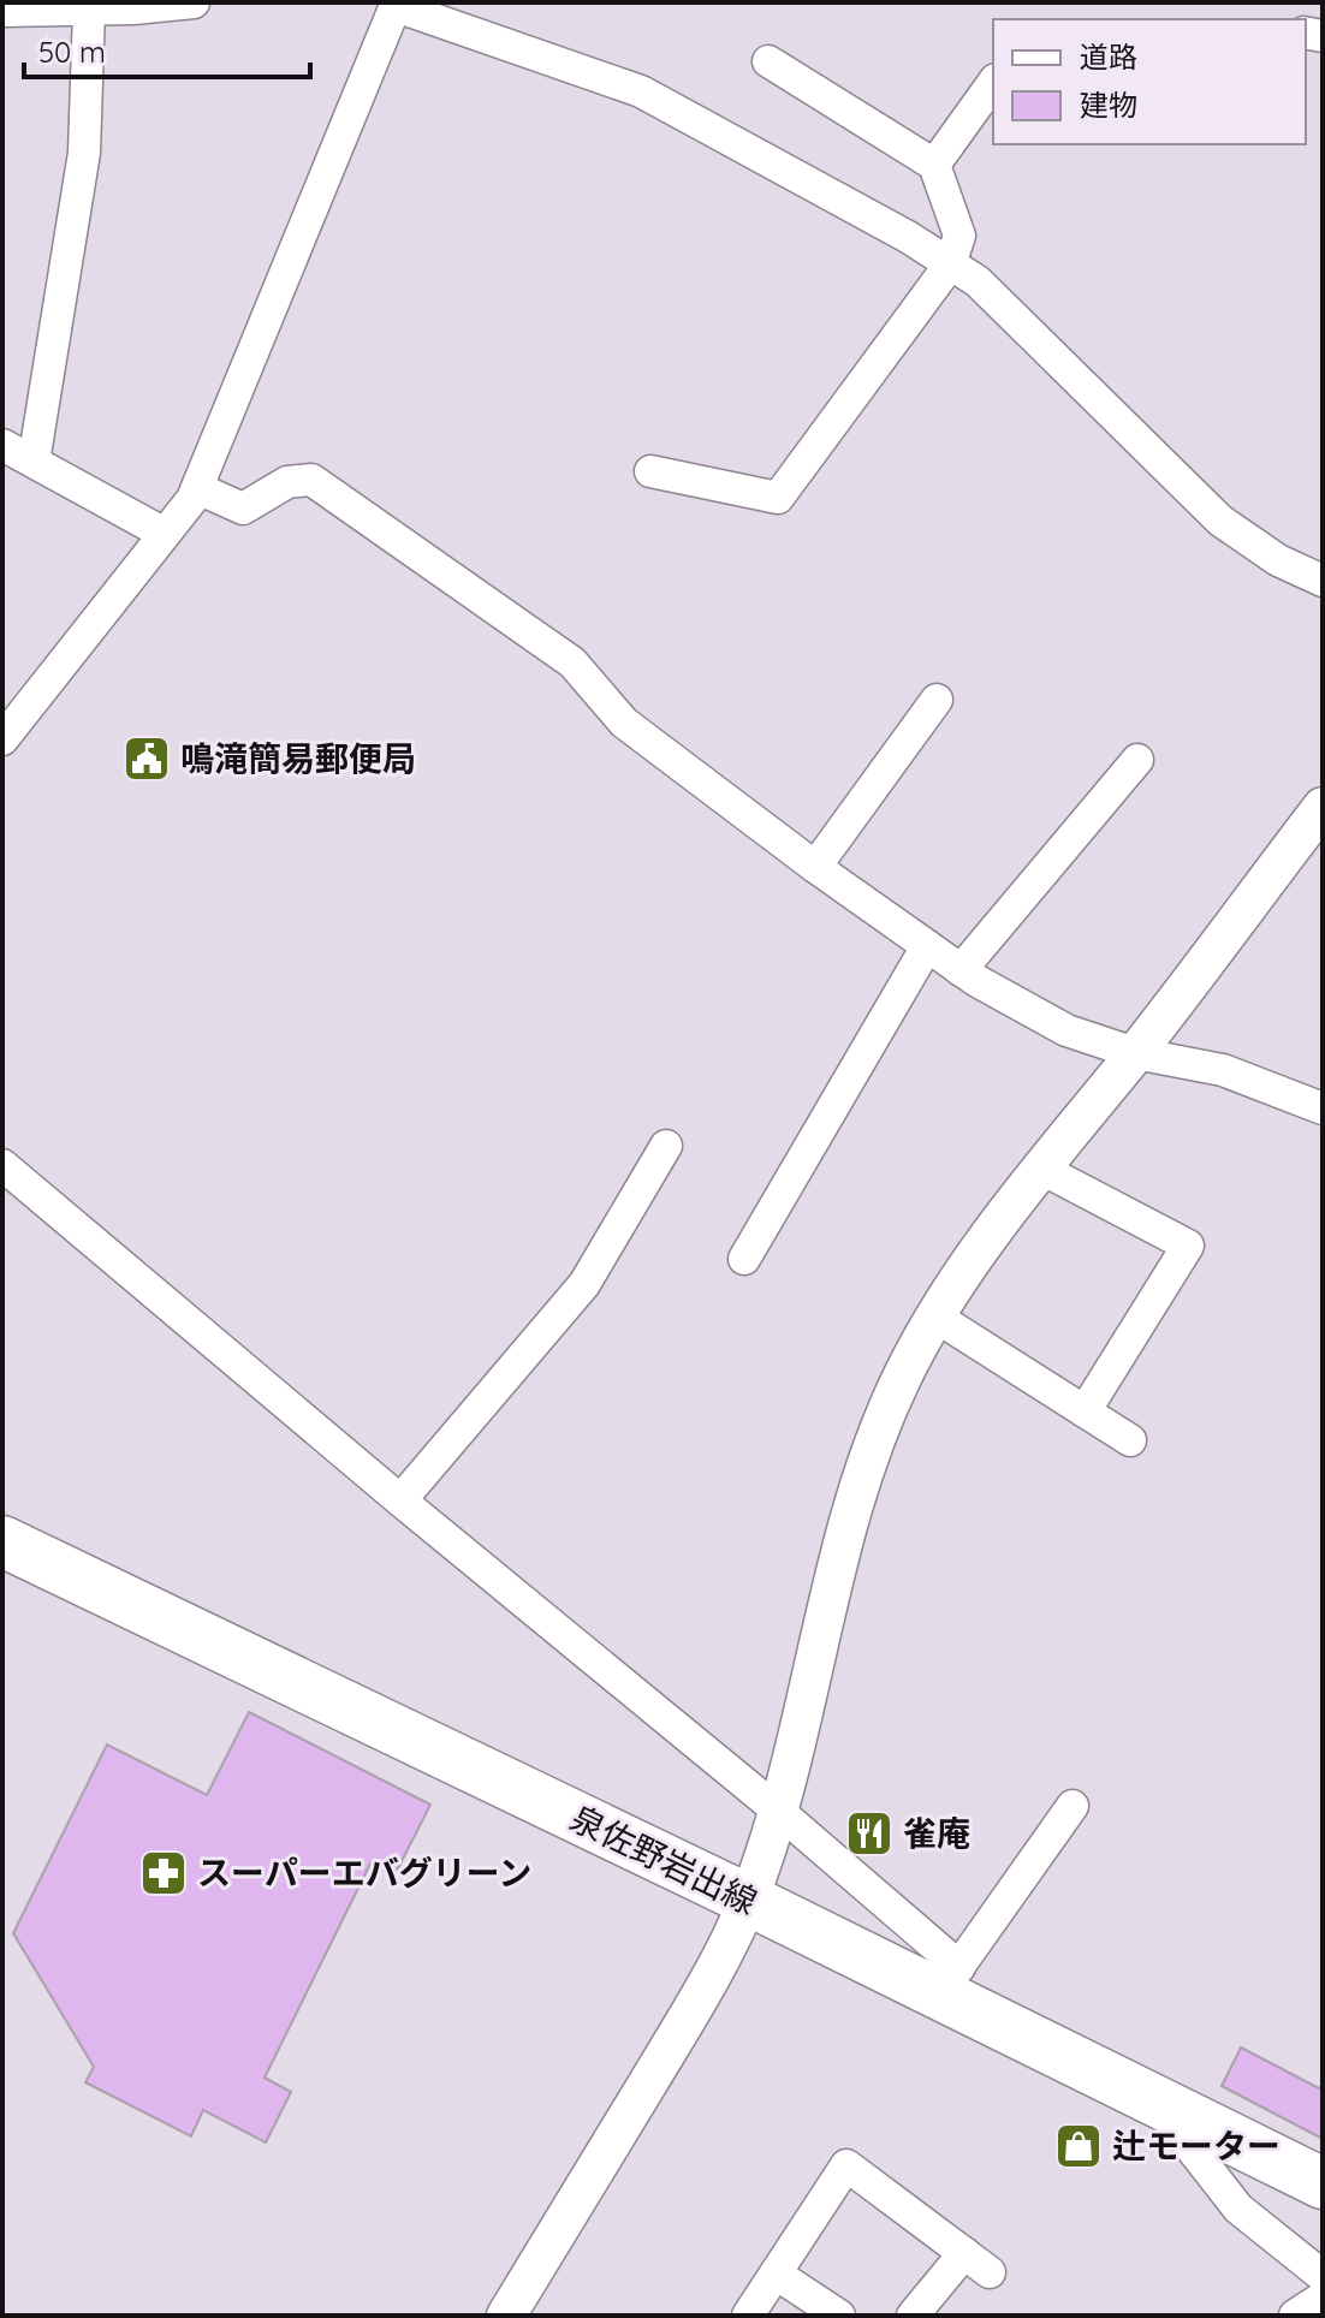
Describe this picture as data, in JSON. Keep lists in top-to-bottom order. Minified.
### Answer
{"streets":{"main road":["泉佐野岩出線"]},"places":{"public building":["鳴滝簡易郵便局"],"restaurant":["雀庵"],"pharmacy":["スーパーエバグリーン"],"shop":["辻モーター"]},"legend":["道路","建物"],"scale_bar":"50 m"}
